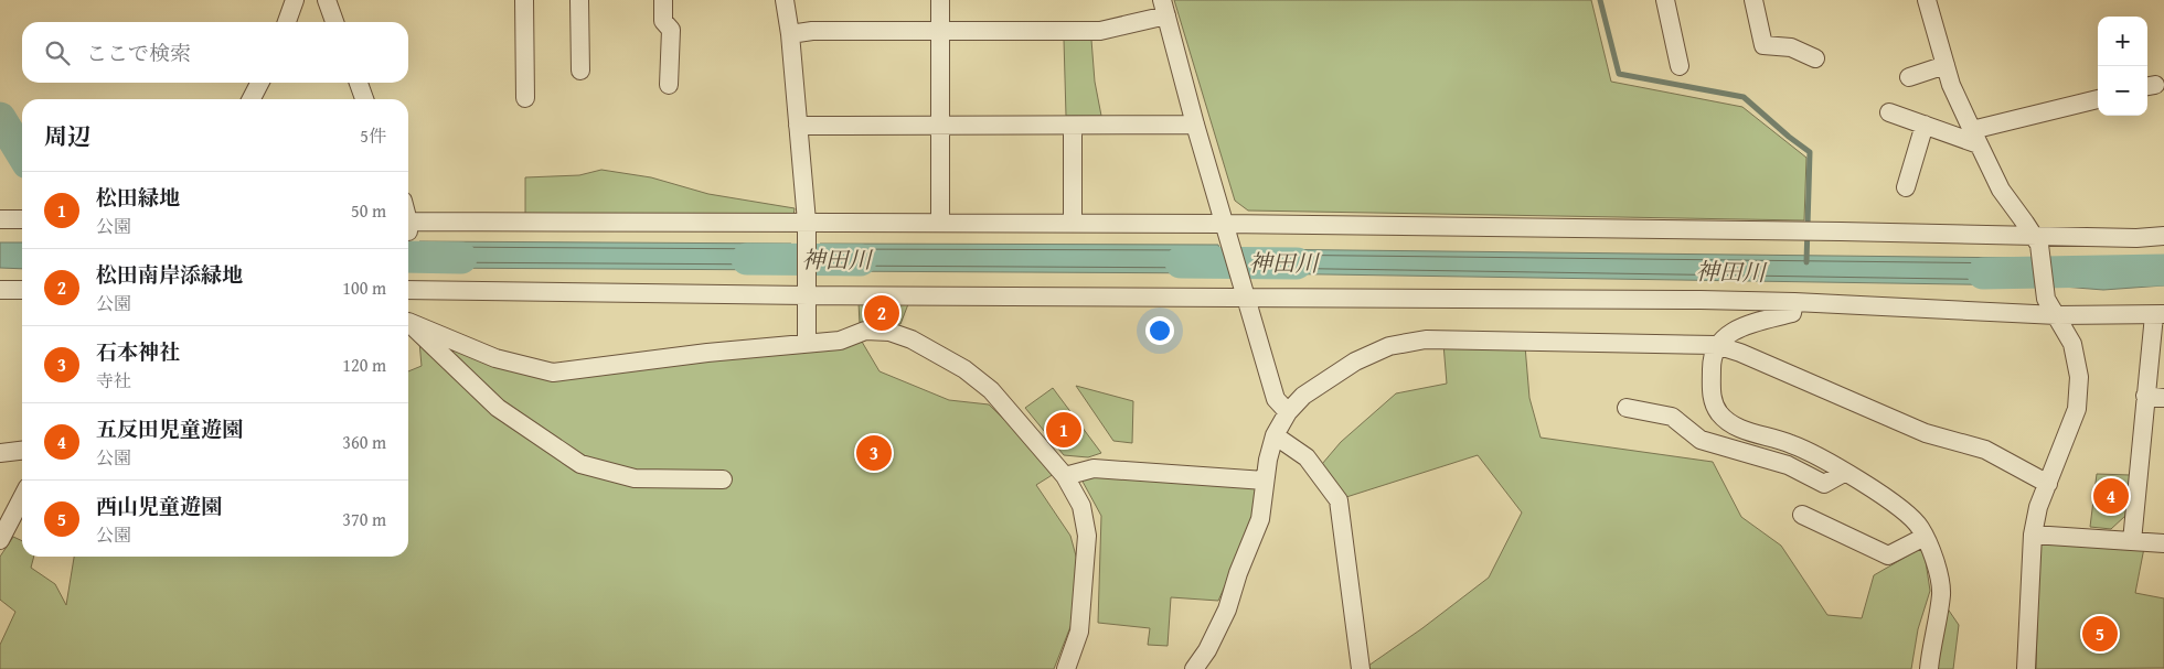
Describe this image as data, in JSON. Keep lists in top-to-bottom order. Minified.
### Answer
{"water":["神田川"],"page":{"map_buttons":["+","−"],"search":"ここで検索","heading":["周辺","5件"],"list":[{"mark":"1","name":"松田緑地","note":"公園","value":"50 m"},{"mark":"2","name":"松田南岸添緑地","note":"公園","value":"100 m"},{"mark":"3","name":"石本神社","note":"寺社","value":"120 m"},{"mark":"4","name":"五反田児童遊園","note":"公園","value":"360 m"},{"mark":"5","name":"西山児童遊園","note":"公園","value":"370 m"}],"pins":["2","1","3","4","5"]}}
